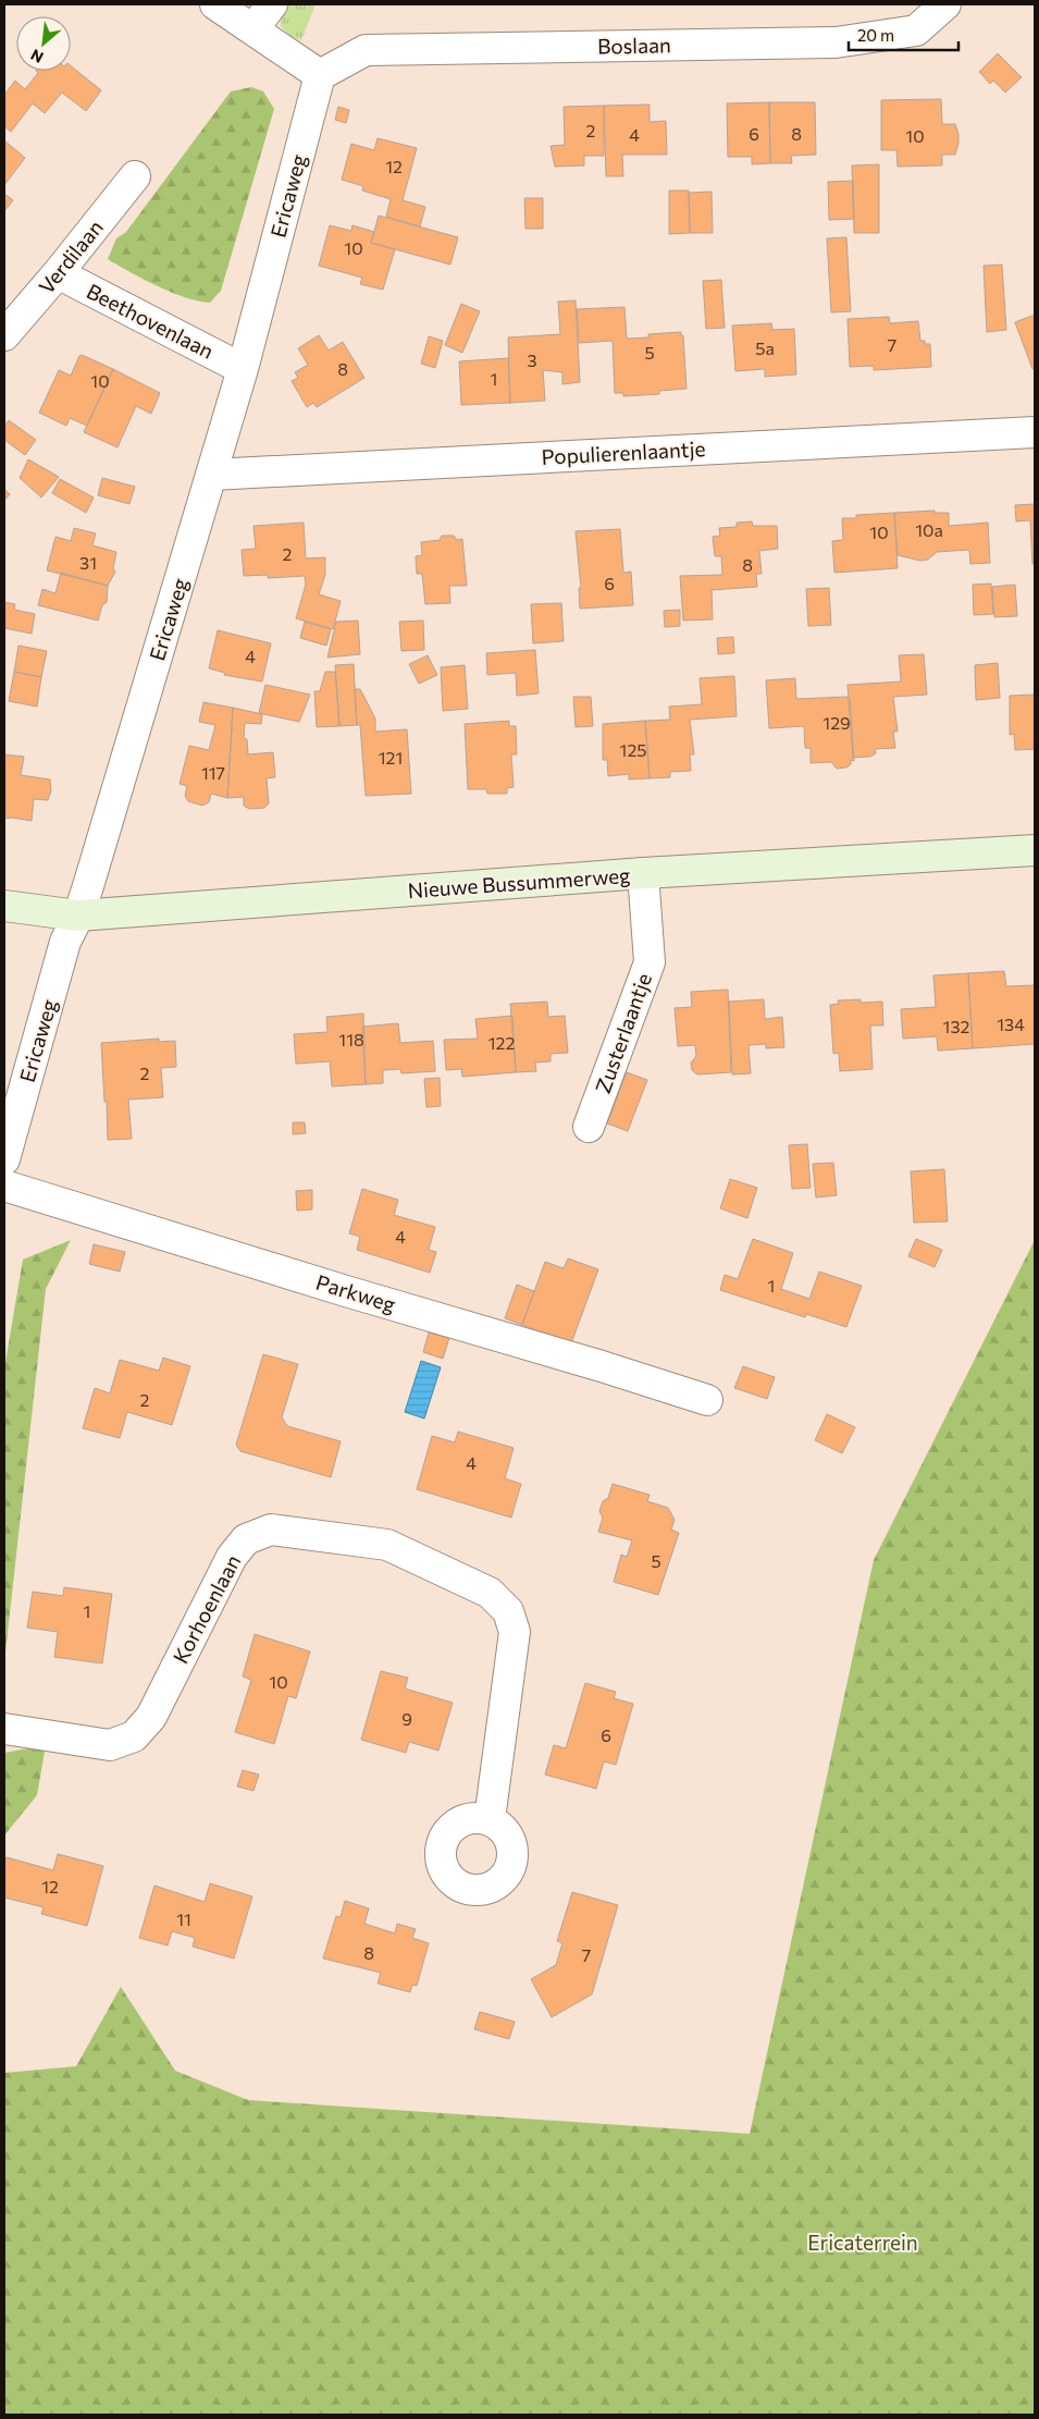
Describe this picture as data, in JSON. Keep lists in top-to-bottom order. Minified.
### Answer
{"streets":{"main road":["Nieuwe Bussummerweg"],"street":["Boslaan","Ericaweg","Verdilaan","Beethovenlaan","Populierenlaantje","Zusterlaantje","Parkweg","Korhoenlaan"]},"crossings":[["Boslaan","Ericaweg"],["Ericaweg","Beethovenlaan"],["Ericaweg","Populierenlaantje"],["Ericaweg","Nieuwe Bussummerweg"],["Verdilaan","Beethovenlaan"],["Nieuwe Bussummerweg","Zusterlaantje"]],"parks":["Ericaterrein"],"house_numbers":["2","6","8","4","10","12","10","7","5a","5","3","8","1","10","10a","10","2","31","8","6","4","129","125","121","117","134","132","118","122","2","4","1","2","4","5","1","10","9","6","12","11","8","7"],"scale_bar":"20 m","north":"bottom left"}
